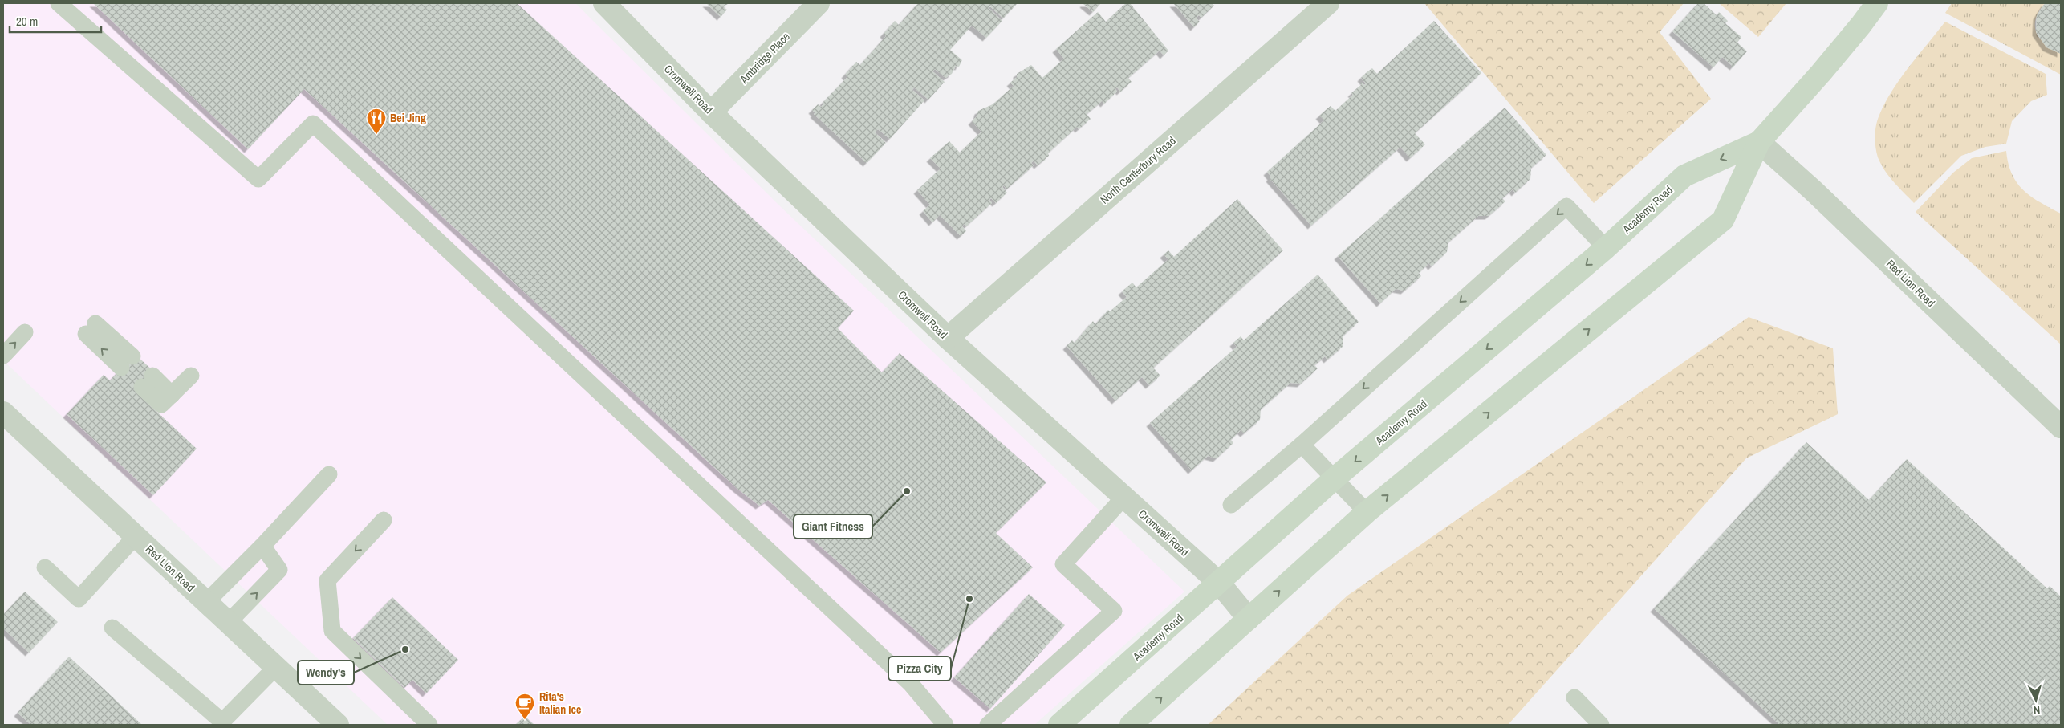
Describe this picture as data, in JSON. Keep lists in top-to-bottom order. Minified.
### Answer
{"streets":{"main road":["Academy Road"],"street":["Ambridge Place","Cromwell Road","North Canterbury Road","Red Lion Road"]},"crossings":[["Ambridge Place","Cromwell Road"],["Cromwell Road","North Canterbury Road"],["Cromwell Road","Academy Road"],["Academy Road","Red Lion Road"]],"places":{"restaurant":["Bei Jing"],"other":["Giant Fitness","Pizza City","Wendy's"],"cafe":["Rita's Italian Ice"]},"scale_bar":"20 m","north":"bottom"}
